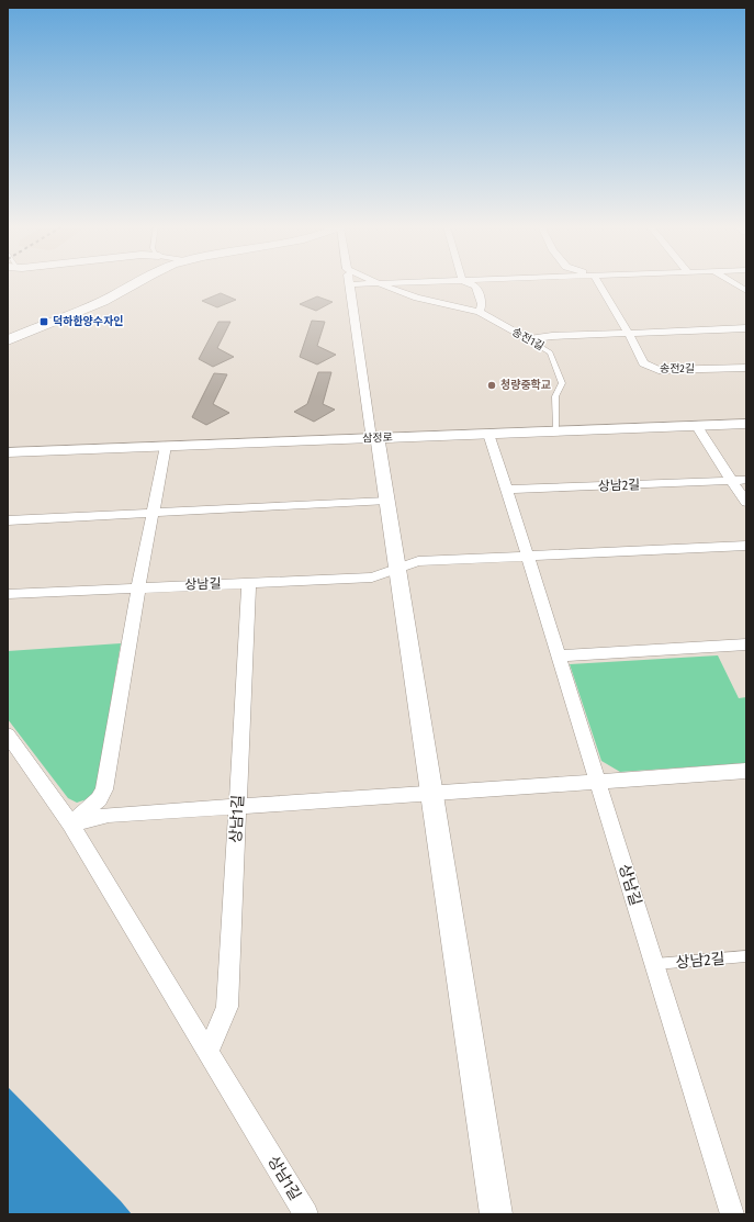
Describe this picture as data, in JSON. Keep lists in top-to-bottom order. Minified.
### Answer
{"streets":{"street":["송전1길","송전2길","삼정로","상남2길","상남길","상남1길"]},"crossings":[["송전1길","삼정로"],["삼정로","상남길"],["상남2길","상남길"],["상남길","상남1길"]],"places":{"transit":["덕하한양수자인"],"other":["청량중학교"]}}
